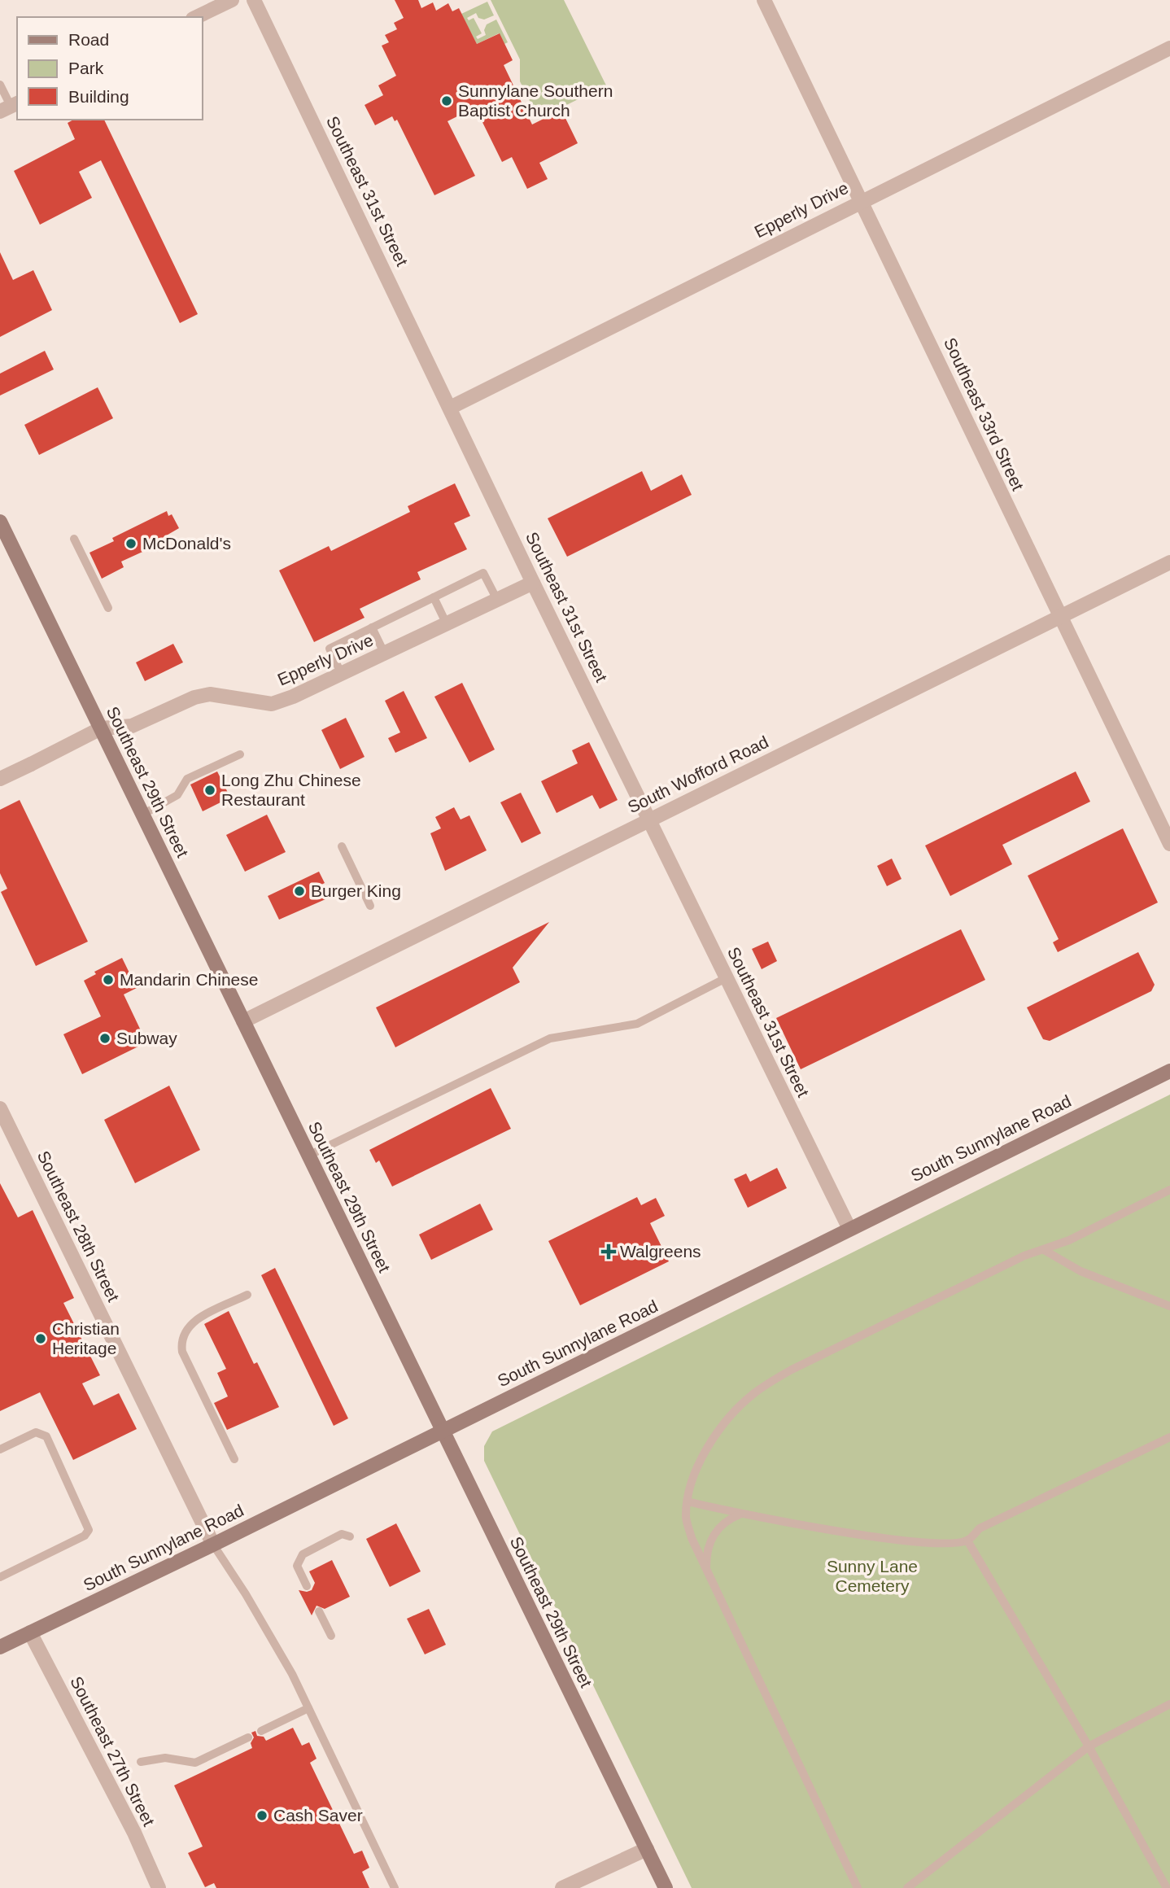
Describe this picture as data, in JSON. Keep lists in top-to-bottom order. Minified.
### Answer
{"streets":{"main road":["Southeast 29th Street","South Sunnylane Road"],"street":["Southeast 31st Street","Epperly Drive","Southeast 33rd Street","South Wofford Road","Southeast 28th Street","Southeast 27th Street"]},"crossings":[["Southeast 31st Street","Epperly Drive"],["Southeast 31st Street","South Wofford Road"],["Southeast 31st Street","South Sunnylane Road"],["Epperly Drive","Southeast 33rd Street"],["Epperly Drive","Southeast 29th Street"],["Southeast 33rd Street","South Wofford Road"],["South Wofford Road","Southeast 29th Street"],["Southeast 29th Street","South Sunnylane Road"],["South Sunnylane Road","Southeast 28th Street"],["South Sunnylane Road","Southeast 27th Street"]],"parks":["Sunny Lane Cemetery"],"places":{"other":["Sunnylane Southern Baptist Church","McDonald's","Long Zhu Chinese Restaurant","Burger King","Mandarin Chinese","Subway","Christian Heritage","Cash Saver"],"health":["Walgreens"]},"legend":["Road","Park","Building"]}
